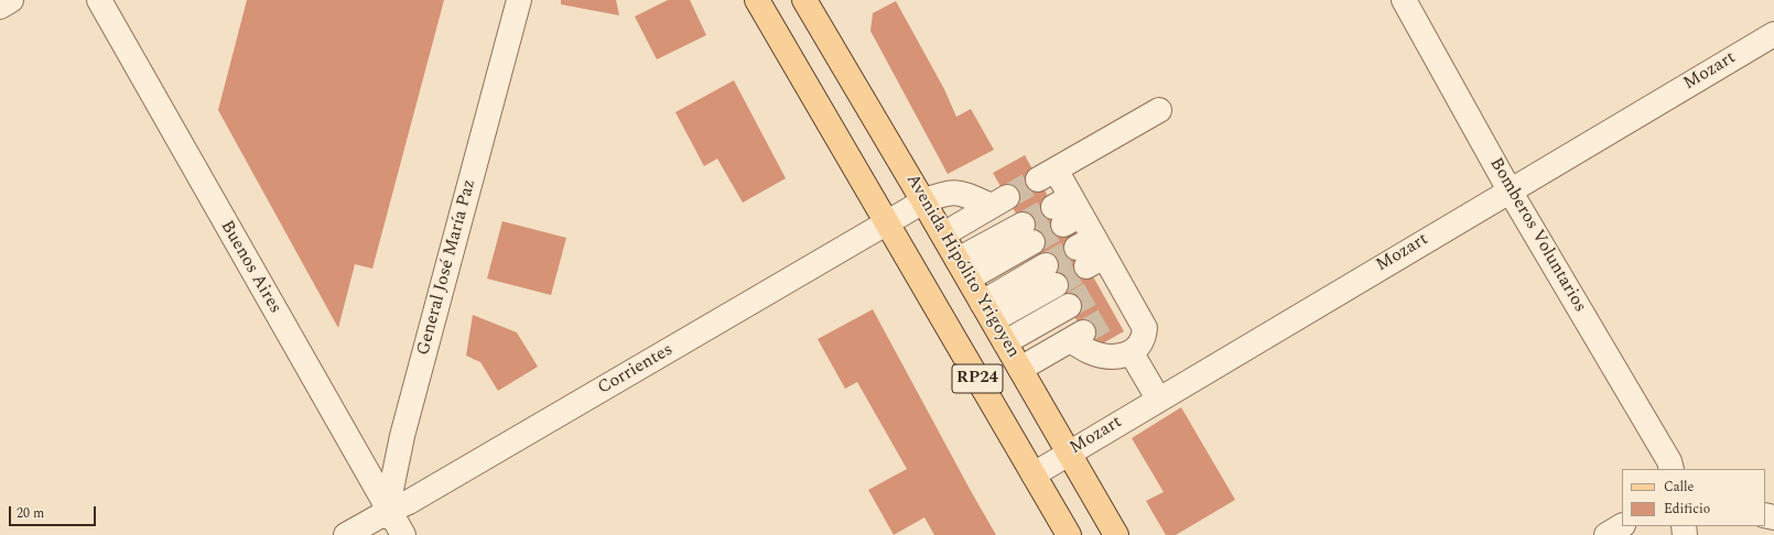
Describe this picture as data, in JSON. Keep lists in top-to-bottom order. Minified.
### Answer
{"streets":{"main road":["Avenida Hipólito Yrigoyen","RP24"],"street":["Mozart","Bomberos Voluntarios","Buenos Aires","General José María Paz","Corrientes"]},"crossings":[["Mozart","Bomberos Voluntarios"],["Mozart","Avenida Hipólito Yrigoyen"],["Mozart","RP24"],["Avenida Hipólito Yrigoyen","Corrientes"],["Buenos Aires","General José María Paz"],["Buenos Aires","Corrientes"],["General José María Paz","Corrientes"],["Corrientes","RP24"]],"legend":["Calle","Edificio"],"scale_bar":"20 m"}
